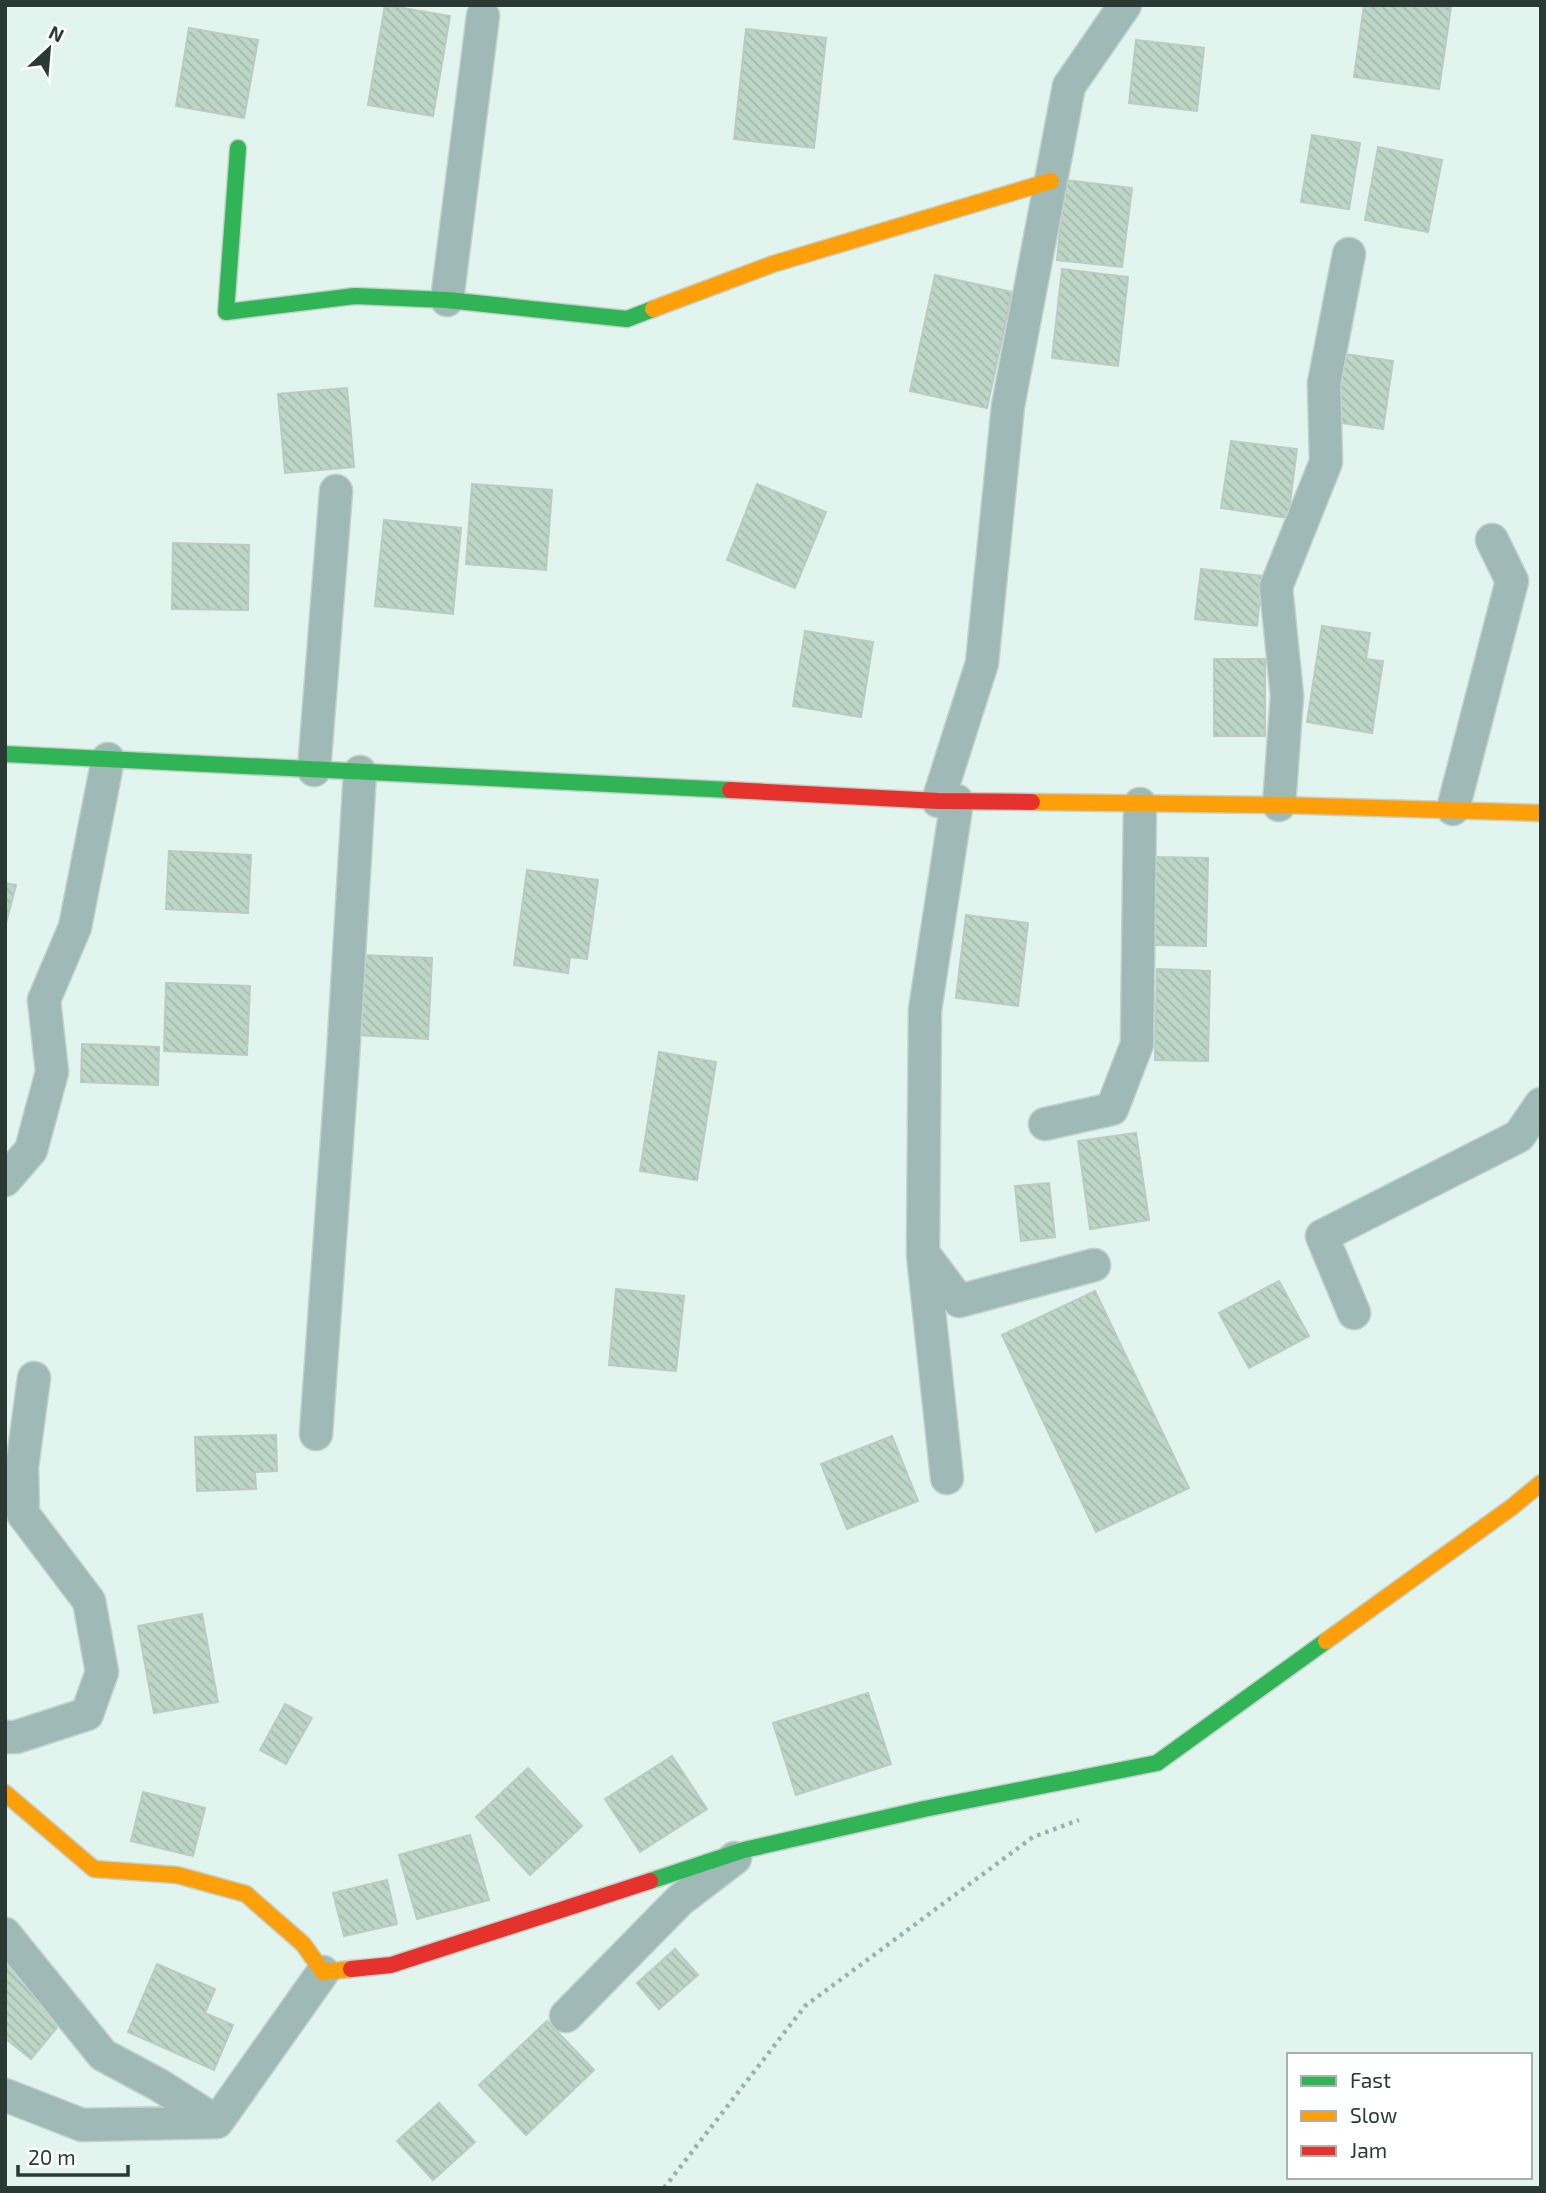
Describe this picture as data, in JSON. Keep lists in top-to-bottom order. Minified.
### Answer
{"legend":["Fast","Slow","Jam"],"scale_bar":"20 m","north":"top right"}
